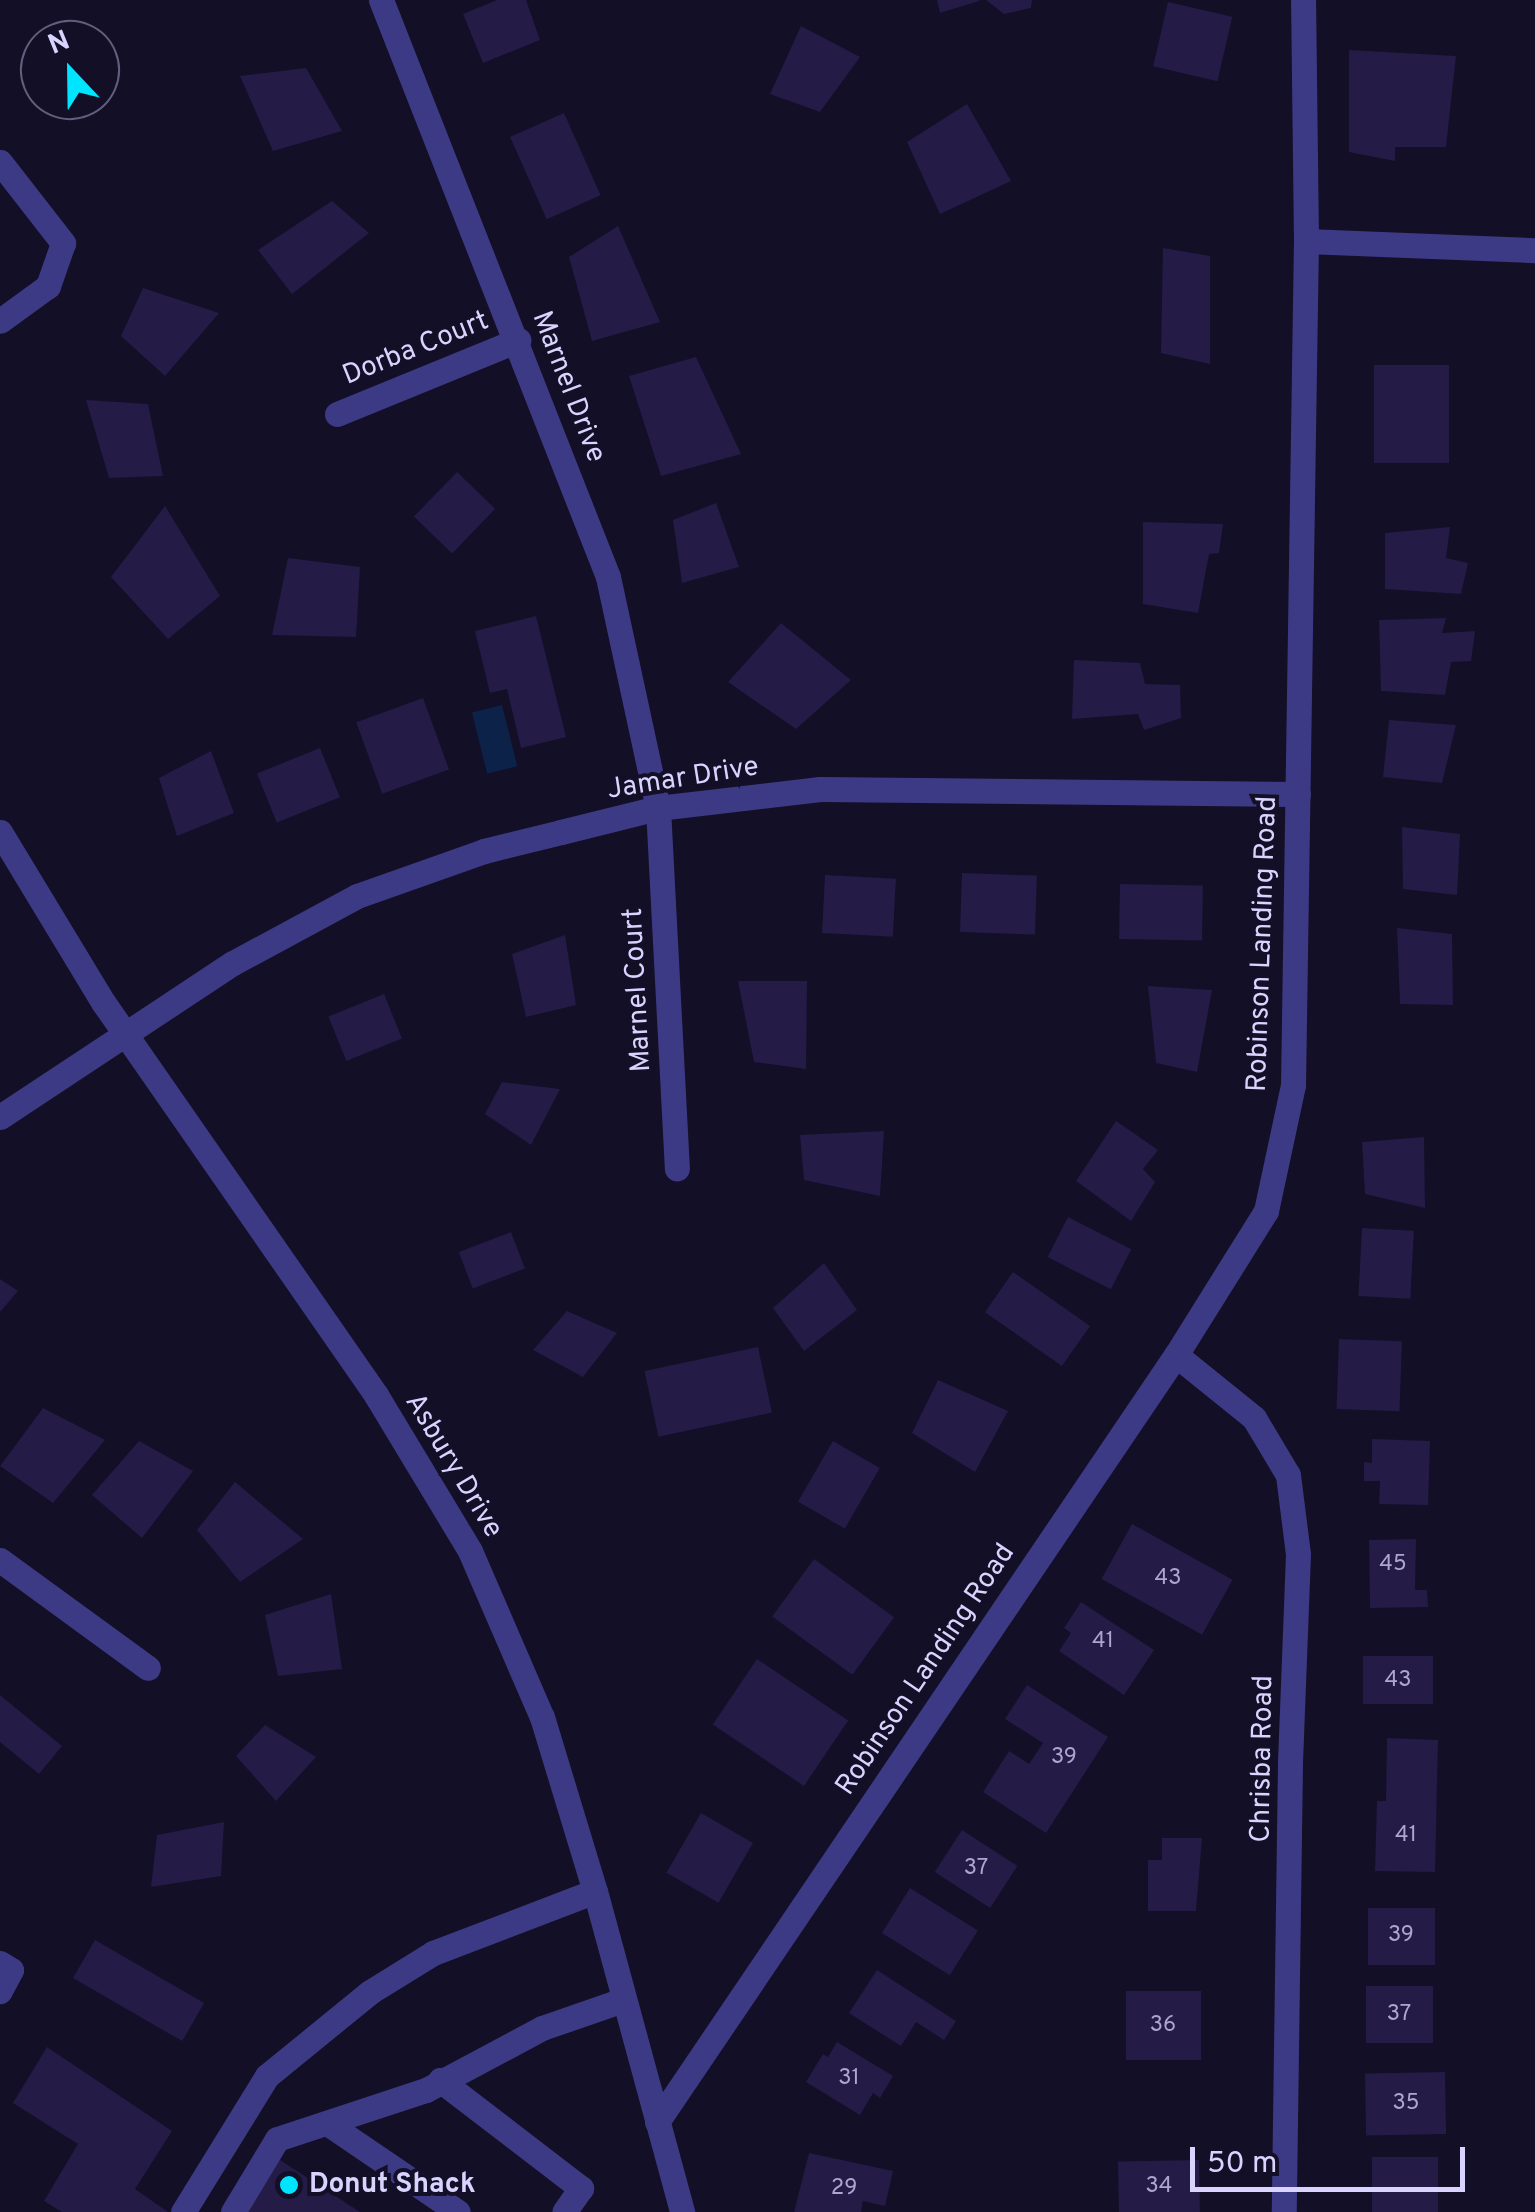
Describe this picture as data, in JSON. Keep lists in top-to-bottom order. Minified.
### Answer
{"streets":{"street":["Dorba Court","Marnel Drive","Jamar Drive","Robinson Landing Road","Marnel Court","Asbury Drive","Chrisba Road"]},"crossings":[["Dorba Court","Marnel Drive"],["Marnel Drive","Jamar Drive"],["Marnel Drive","Marnel Court"],["Jamar Drive","Robinson Landing Road"],["Jamar Drive","Marnel Court"],["Jamar Drive","Asbury Drive"],["Robinson Landing Road","Asbury Drive"],["Robinson Landing Road","Chrisba Road"]],"places":["Donut Shack"],"house_numbers":["45","43","41","43","39","41","37","39","37","36","31","35","34","29"],"scale_bar":"50 m","north":"top"}
